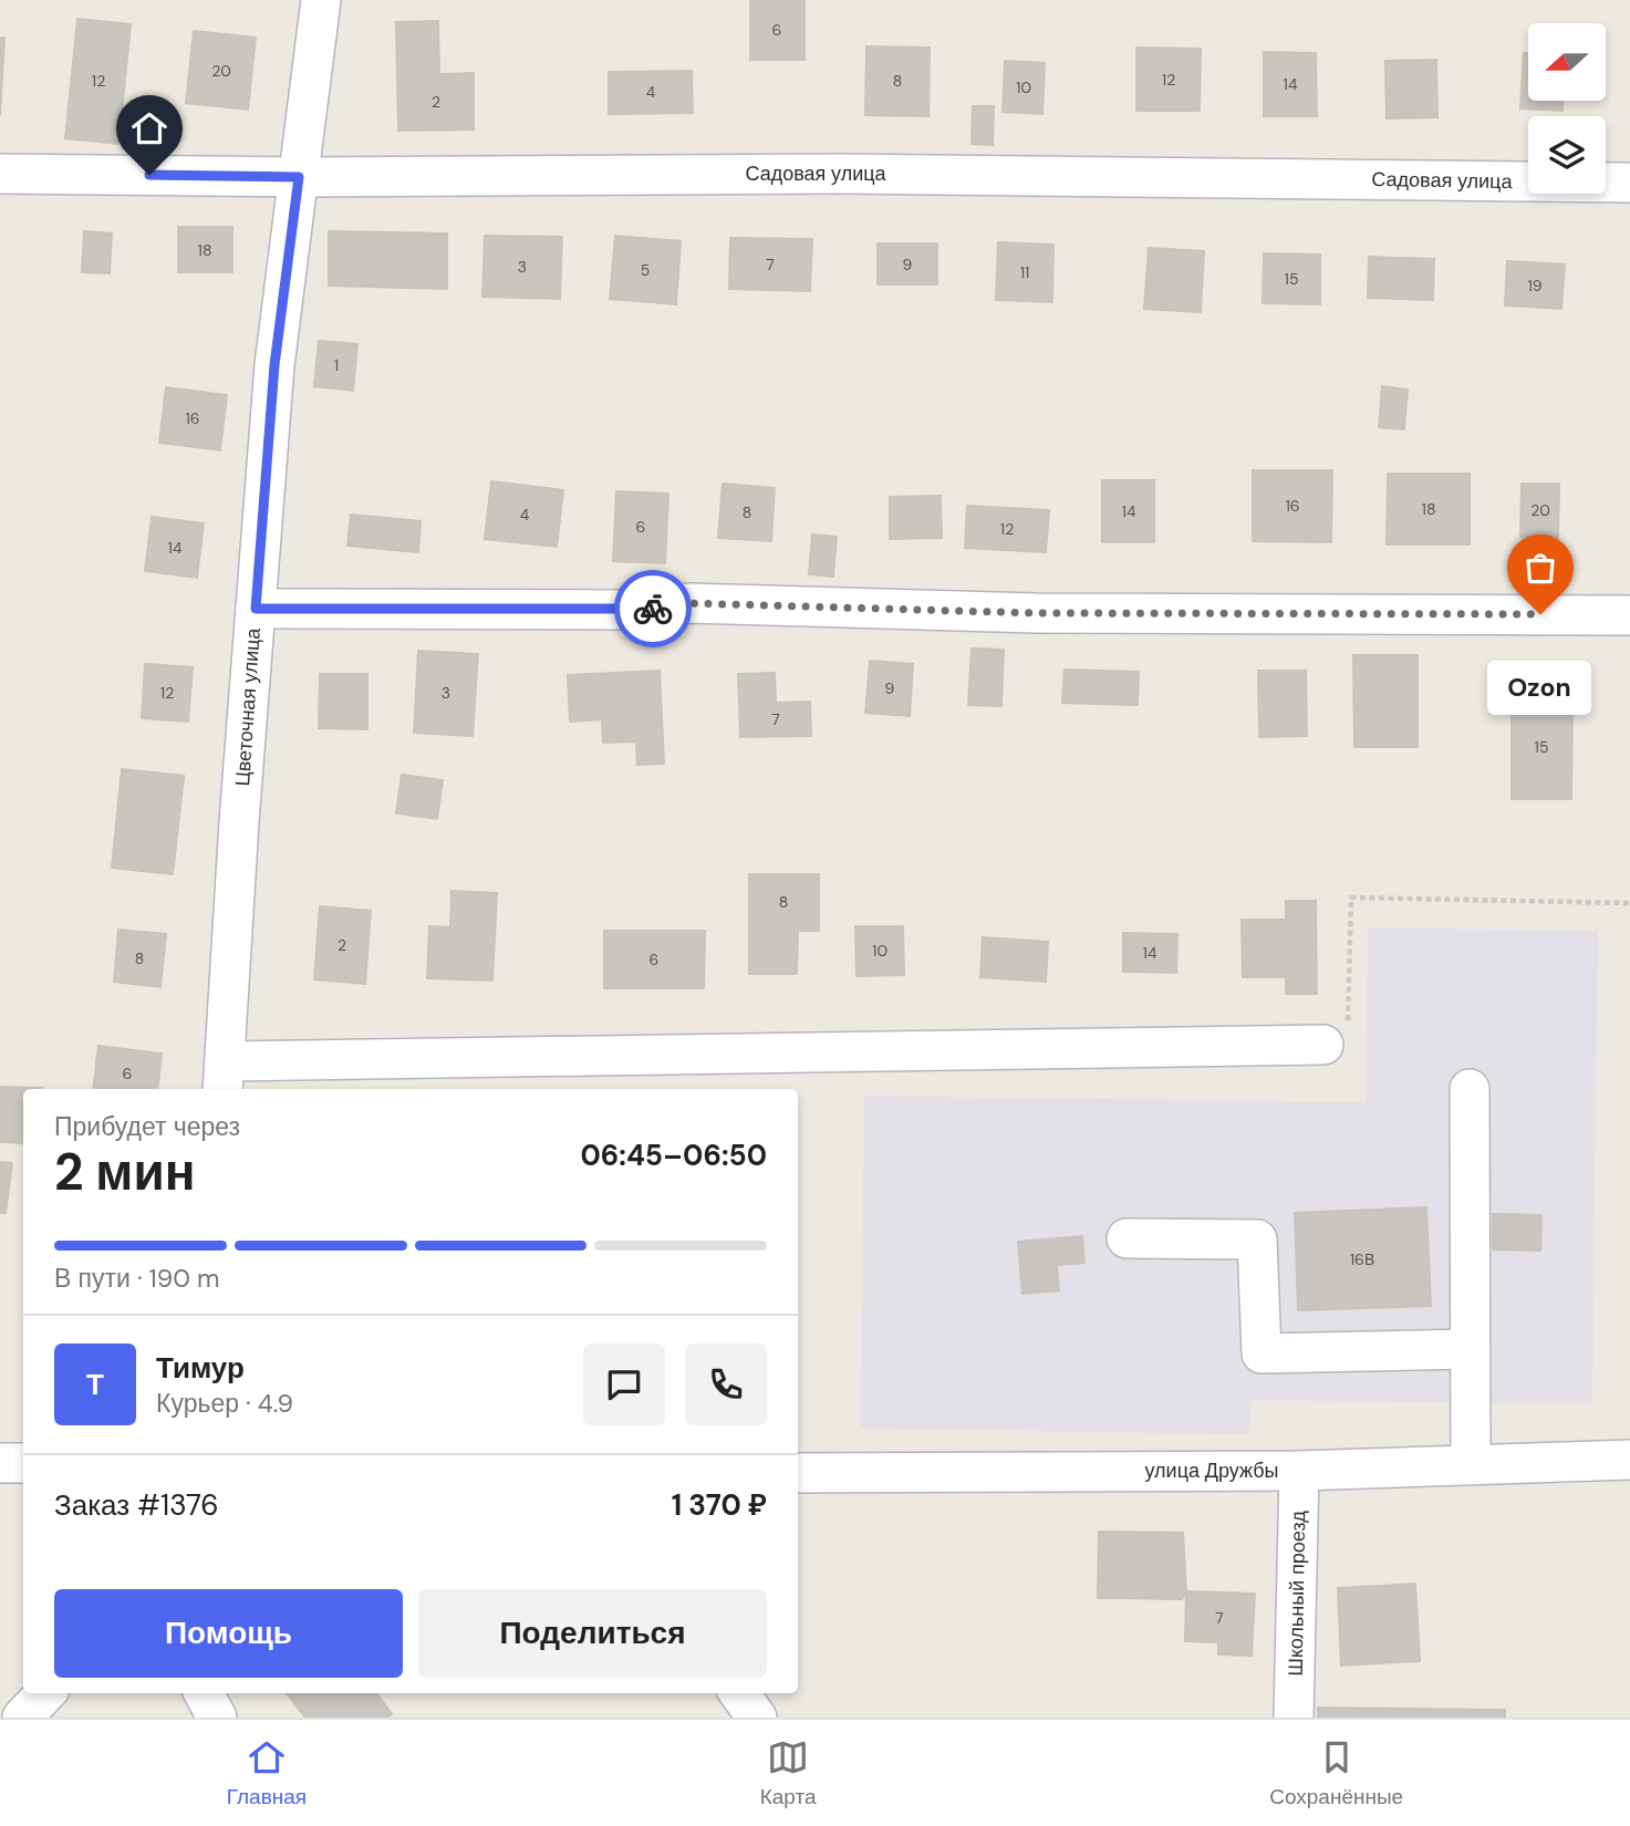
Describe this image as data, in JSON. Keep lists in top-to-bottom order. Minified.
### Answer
{"streets":{"street":["Садовая улица","Цветочная улица","улица Дружбы","Школьный проезд"]},"crossings":[["Садовая улица","Цветочная улица"],["улица Дружбы","Школьный проезд"]],"places":["Ozon"],"house_numbers":["6","20","12","12","8","14","10","4","2","18","7","9","3","5","11","15","19","1","16","16","18","20","14","8","4","6","12","14","9","12","3","7","15","8","2","10","14","8","6","6","16В","7"],"north":"left","page":{"bubble":"Ozon","heading":["2 мин","Прибудет через","06:45–06:50"],"panel":["Тимур","Курьер · 4.9","Заказ #1376","1 370 ₽"],"bar":"В пути · 190 m","round":"Т","buttons":["Помощь","Поделиться"],"tabs":["Главная","Карта","Сохранённые"]}}
